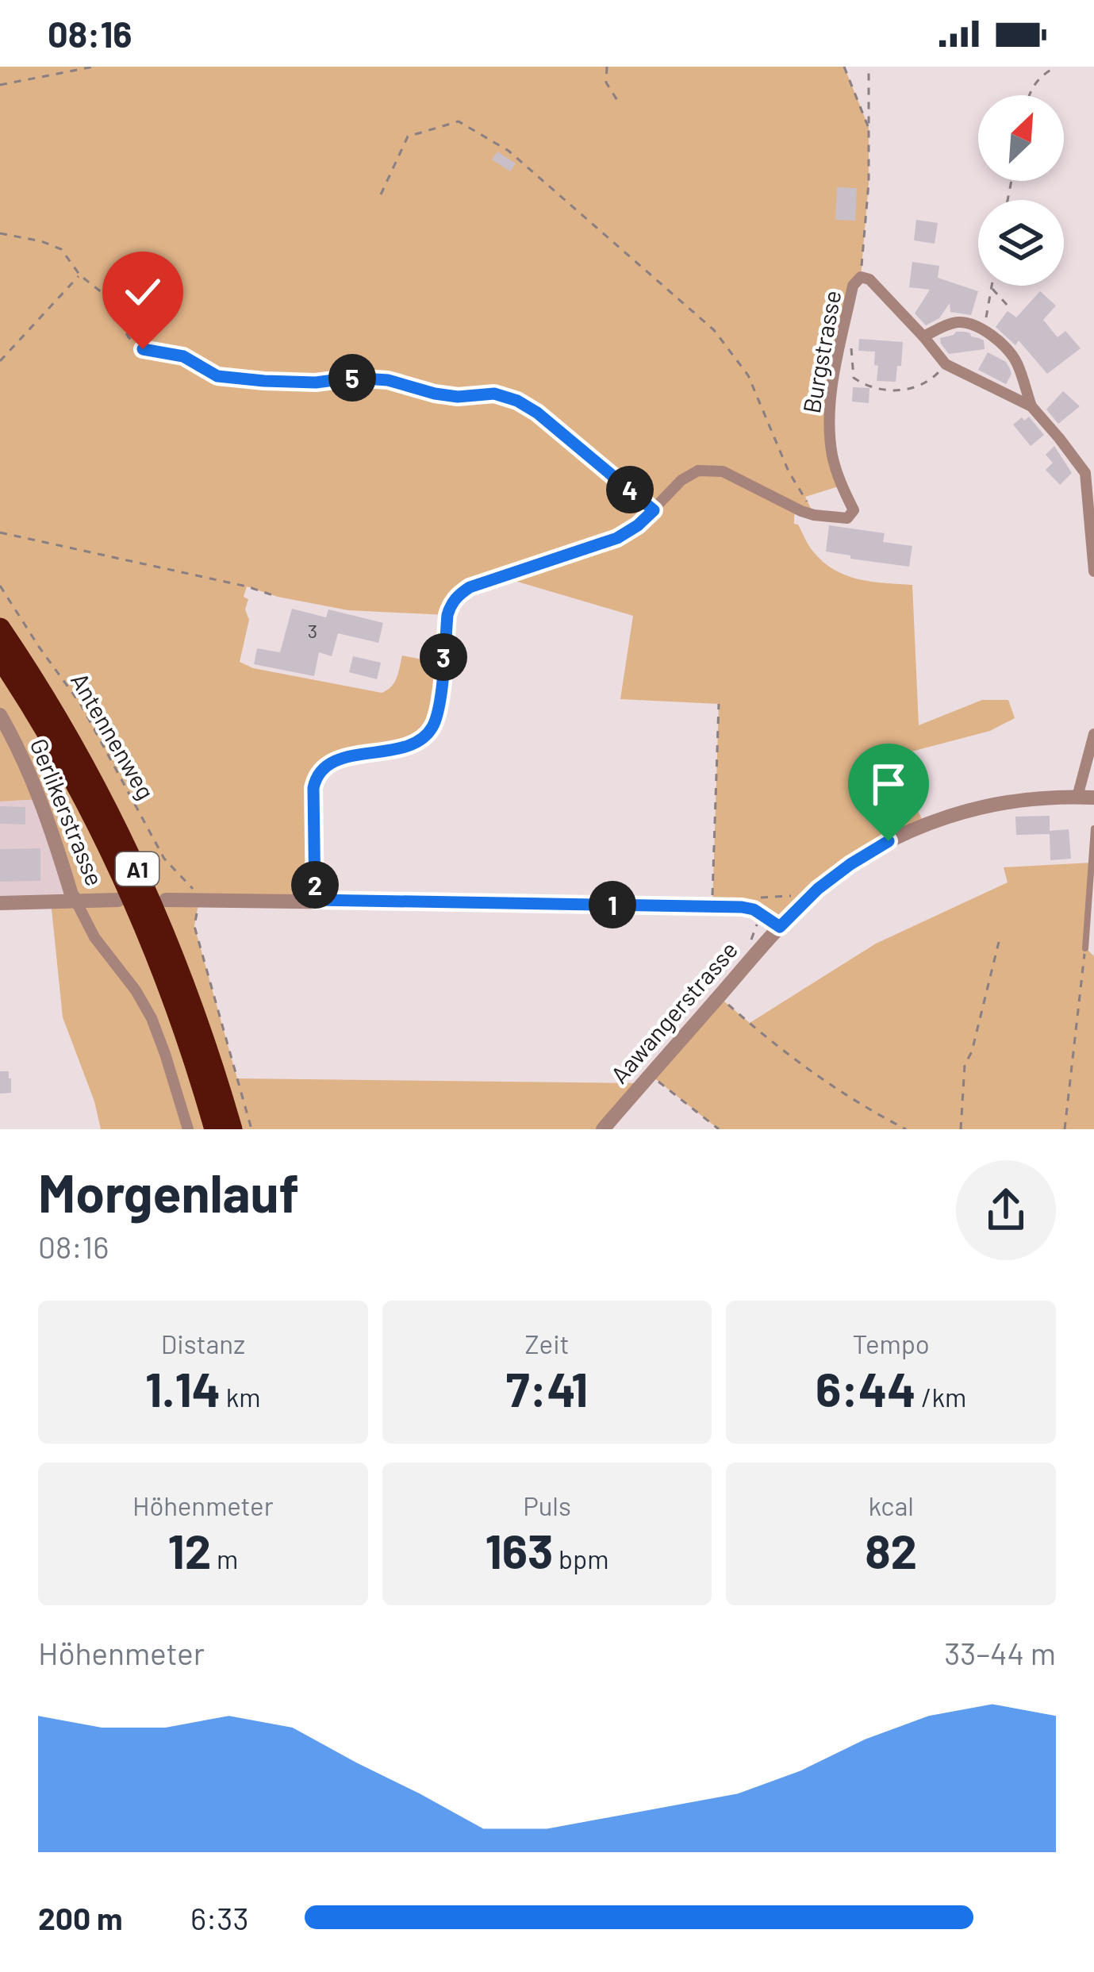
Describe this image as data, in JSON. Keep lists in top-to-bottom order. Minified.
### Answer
{"streets":{"highway":["A1"],"street":["Burgstrasse","Gerlikerstrasse","Aawangerstrasse"],"path":["Antennenweg"]},"house_numbers":["3"],"north":"top right","page":{"status":"08:16","pins":["5","4","3","2","1"],"heading":["Morgenlauf","08:16"],"stats":[["Distanz","1.14 km"],["Zeit","7:41"],["Tempo","6:44 /km"],["Höhenmeter","12 m"],["Puls","163 bpm"],["kcal","82"]],"chart":["Höhenmeter","33–44 m"],"list":[{"name":"200 m","note":"6:33"}]}}
